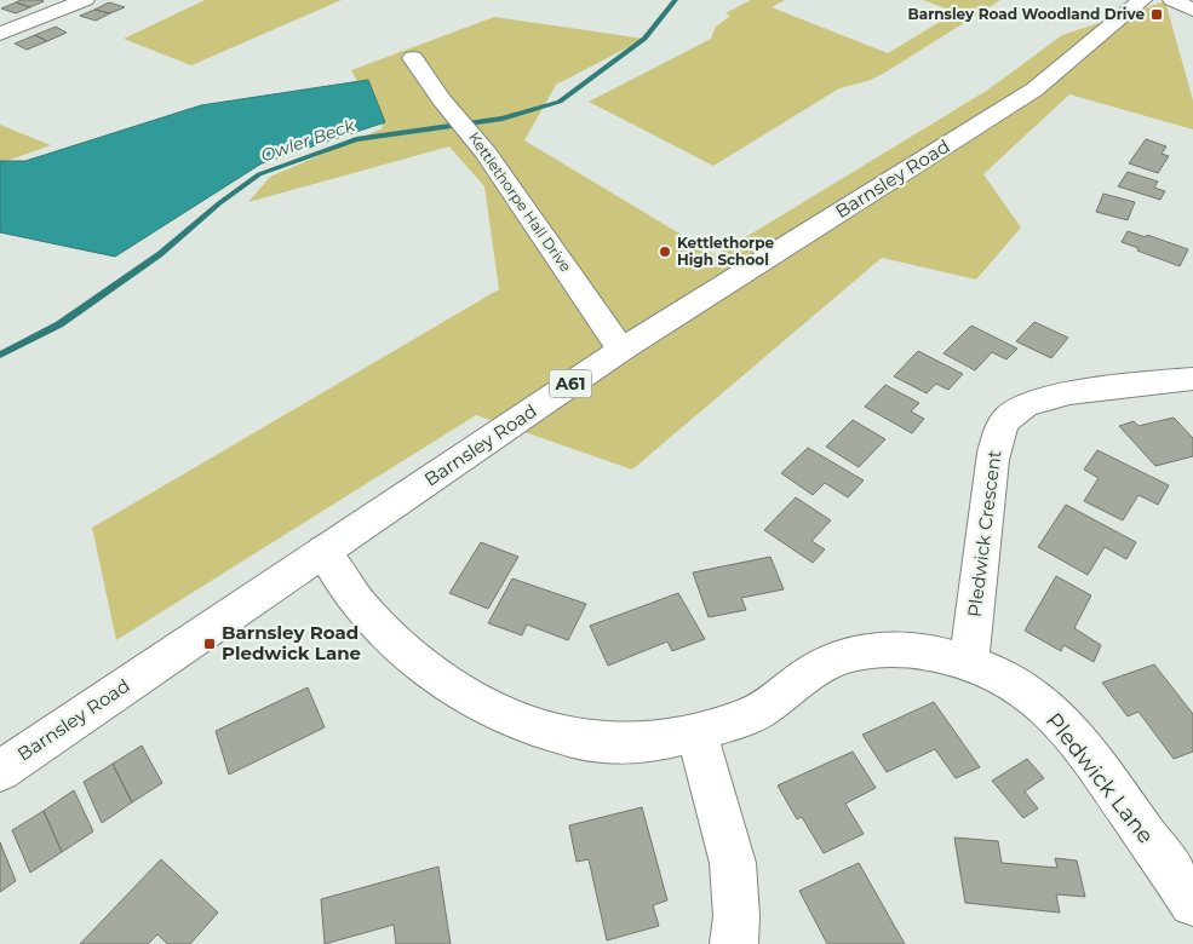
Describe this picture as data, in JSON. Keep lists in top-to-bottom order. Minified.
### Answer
{"streets":{"main road":["Barnsley Road","Kettlethorpe Hall Drive","A61","Pledwick Crescent","Pledwick Lane"]},"crossings":[["Barnsley Road","Kettlethorpe Hall Drive"],["Barnsley Road","Pledwick Lane"],["Pledwick Crescent","Pledwick Lane"]],"water":["Owler Beck"],"places":{"transit":["Barnsley Road Woodland Drive","Barnsley Road Pledwick Lane"],"other":["Kettlethorpe High School"]}}
